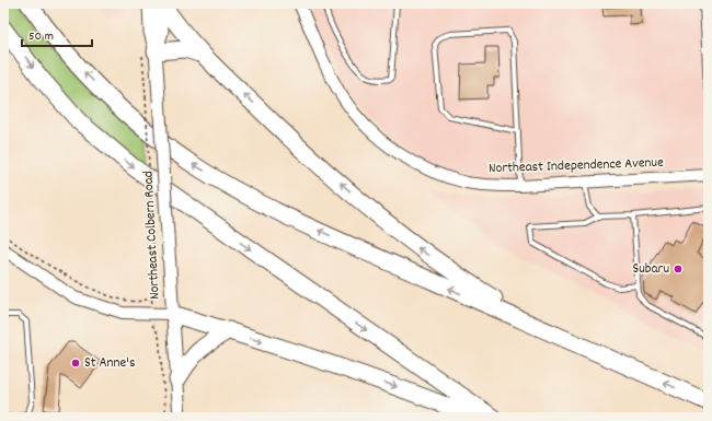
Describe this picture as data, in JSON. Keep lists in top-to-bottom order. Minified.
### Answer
{"streets":{"main road":["Northeast Colbern Road"],"street":["Northeast Independence Avenue"]},"places":["Subaru","St Anne's"],"scale_bar":"50 m"}
